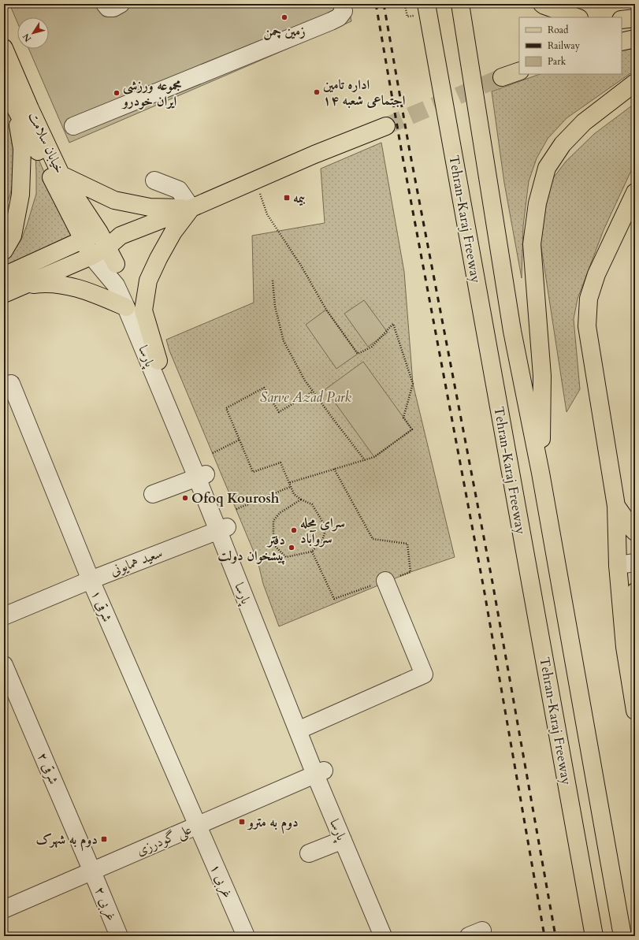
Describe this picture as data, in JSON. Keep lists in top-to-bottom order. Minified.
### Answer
{"streets":{"main road":["خیابان سلامت","Tehran-Karaj Freeway"],"street":["پارسا","سعید همایونی","۱ شرقی","۲ شرقی","علی گودرزی","۱ غربی","۲ غربی"]},"crossings":[["خیابان سلامت","پارسا"],["پارسا","سعید همایونی"],["پارسا","علی گودرزی"],["سعید همایونی","۱ شرقی"],["۱ شرقی","علی گودرزی"],["۱ شرقی","۱ غربی"],["۲ شرقی","علی گودرزی"],["۲ شرقی","۲ غربی"],["علی گودرزی","۱ غربی"],["علی گودرزی","۲ غربی"]],"parks":["Sarve Azad Park"],"places":{"other":["زمین چمن","اداره تامین اجتماعی شعبه ۱۴","مجموعه ورزشی ایران خودرو","Ofoq Kourosh","سرای محله سروآباد","دفتر پیشخوان دولت"],"transit":["بیمه","دوم به مترو","دوم به شهرک"]},"legend":["Road","Railway","Park"],"north":"bottom left"}
